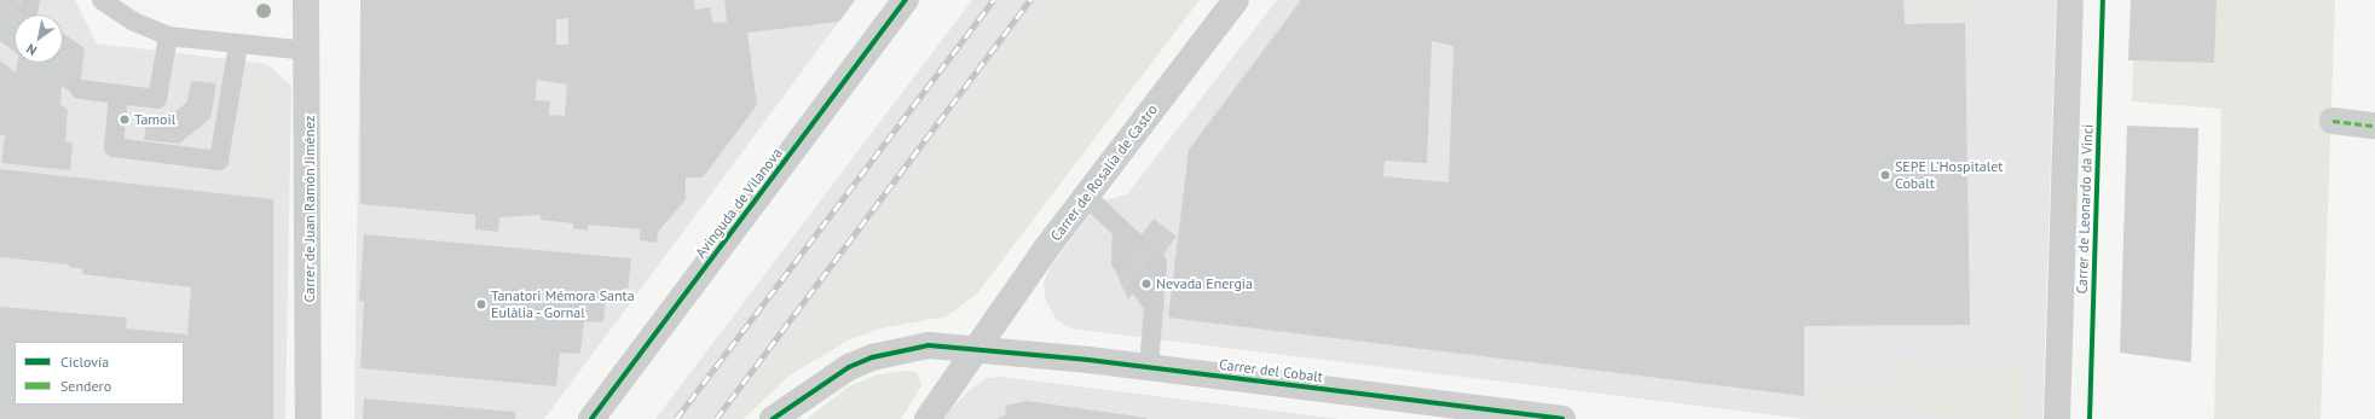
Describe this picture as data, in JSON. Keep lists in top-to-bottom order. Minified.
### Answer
{"streets":{"street":["Carrer de Rosalía de Castro","Avinguda de Vilanova","Carrer de Juan Ramón Jiménez","Carrer de Leonardo da Vinci","Carrer del Cobalt"]},"crossings":[["Carrer de Rosalía de Castro","Carrer del Cobalt"]],"places":["Tamoil","SEPE L'Hospitalet Cobalt","Nevada Energia","Tanatori Mémora Santa Eulàlia - Gornal"],"legend":["Ciclovía","Sendero"],"north":"bottom left"}
